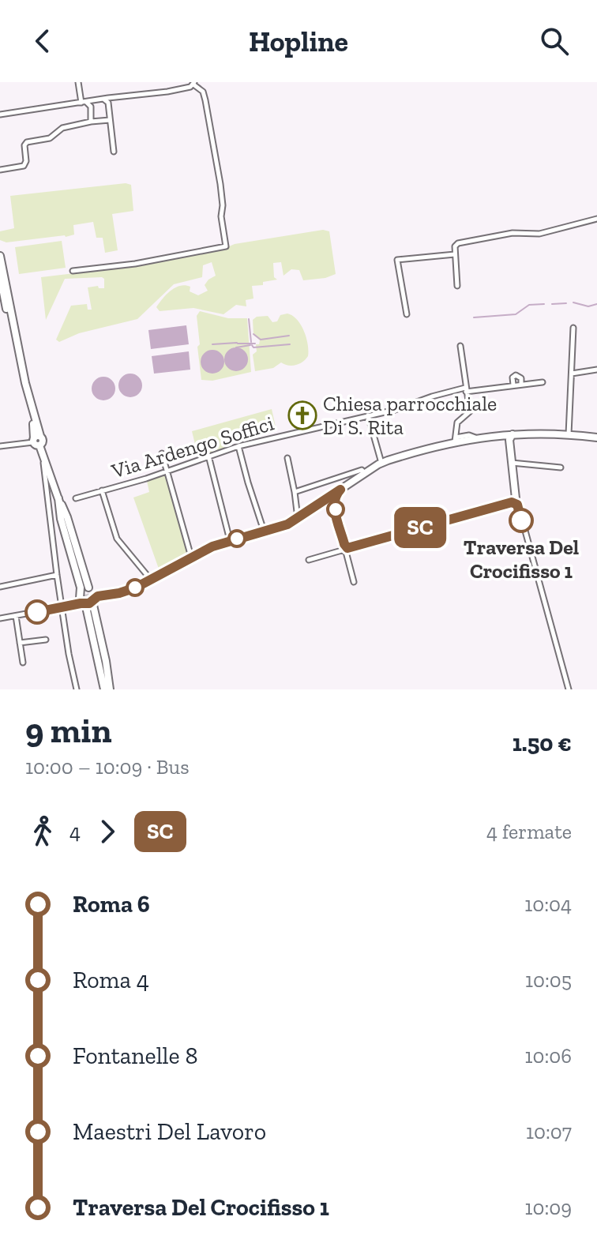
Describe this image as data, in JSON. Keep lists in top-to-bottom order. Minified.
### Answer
{"streets":{"street":["Via Ardengo Soffici"]},"places":{"church":["Chiesa parrocchiale Di S. Rita"],"other":["Traversa Del Crocifisso 1"]},"lines":["bus line SC"],"page":{"header":"Hopline","on_map":"SC","heading":["9 min","10:00 – 10:09 · Bus","1.50 €"],"legs":["4","SC","4 fermate"],"list":[{"name":"Roma 6","value":"10:04"},{"name":"Roma 4","value":"10:05"},{"name":"Fontanelle 8","value":"10:06"},{"name":"Maestri Del Lavoro","value":"10:07"},{"name":"Traversa Del Crocifisso 1","value":"10:09"}]}}
